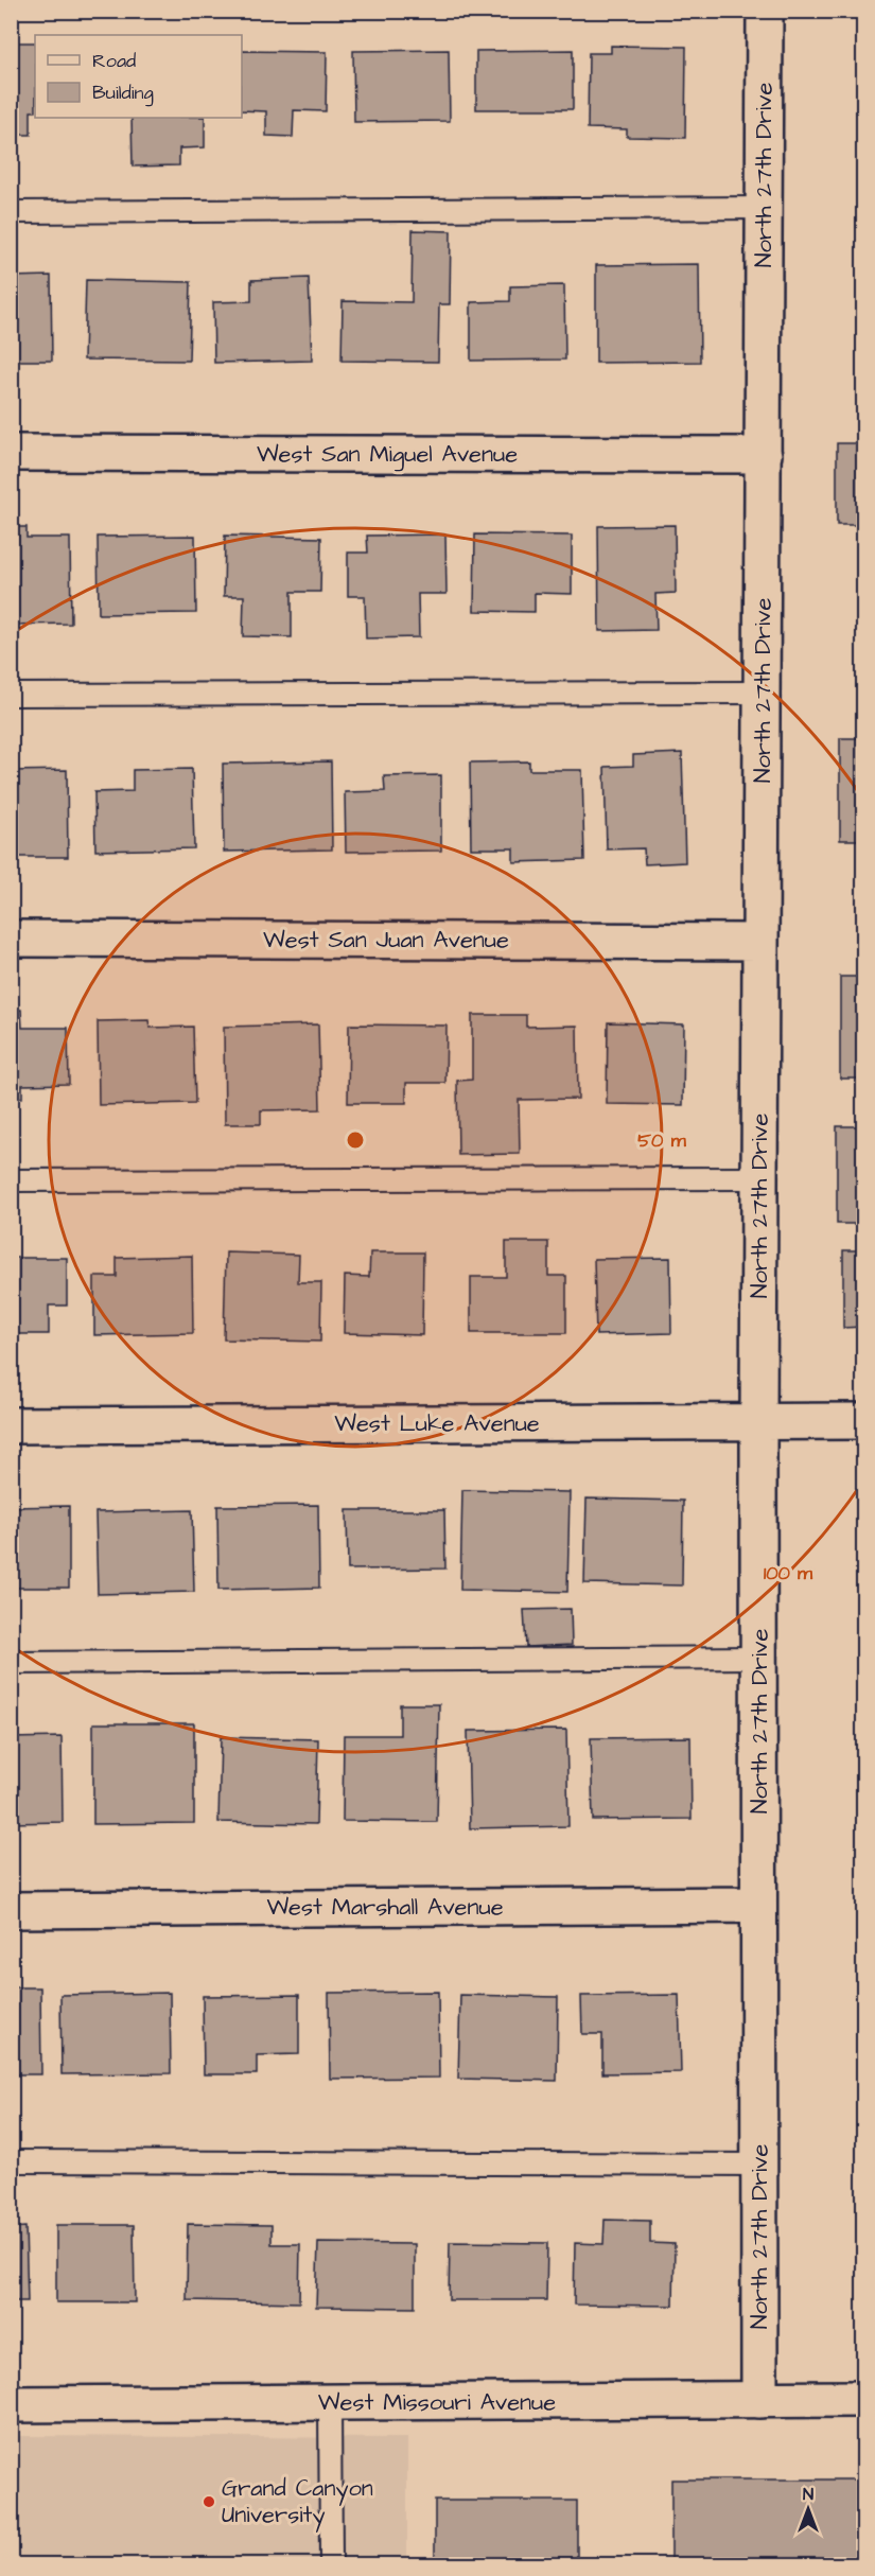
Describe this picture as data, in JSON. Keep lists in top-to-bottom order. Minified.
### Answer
{"streets":{"street":["North 27th Drive","West San Miguel Avenue","West San Juan Avenue","West Luke Avenue","West Marshall Avenue","West Missouri Avenue"]},"crossings":[["North 27th Drive","West San Miguel Avenue"],["North 27th Drive","West San Juan Avenue"],["North 27th Drive","West Luke Avenue"],["North 27th Drive","West Marshall Avenue"],["North 27th Drive","West Missouri Avenue"]],"places":["Grand Canyon University"],"legend":["Road","Building"],"north":"top","rings":["50 m","100 m"]}
